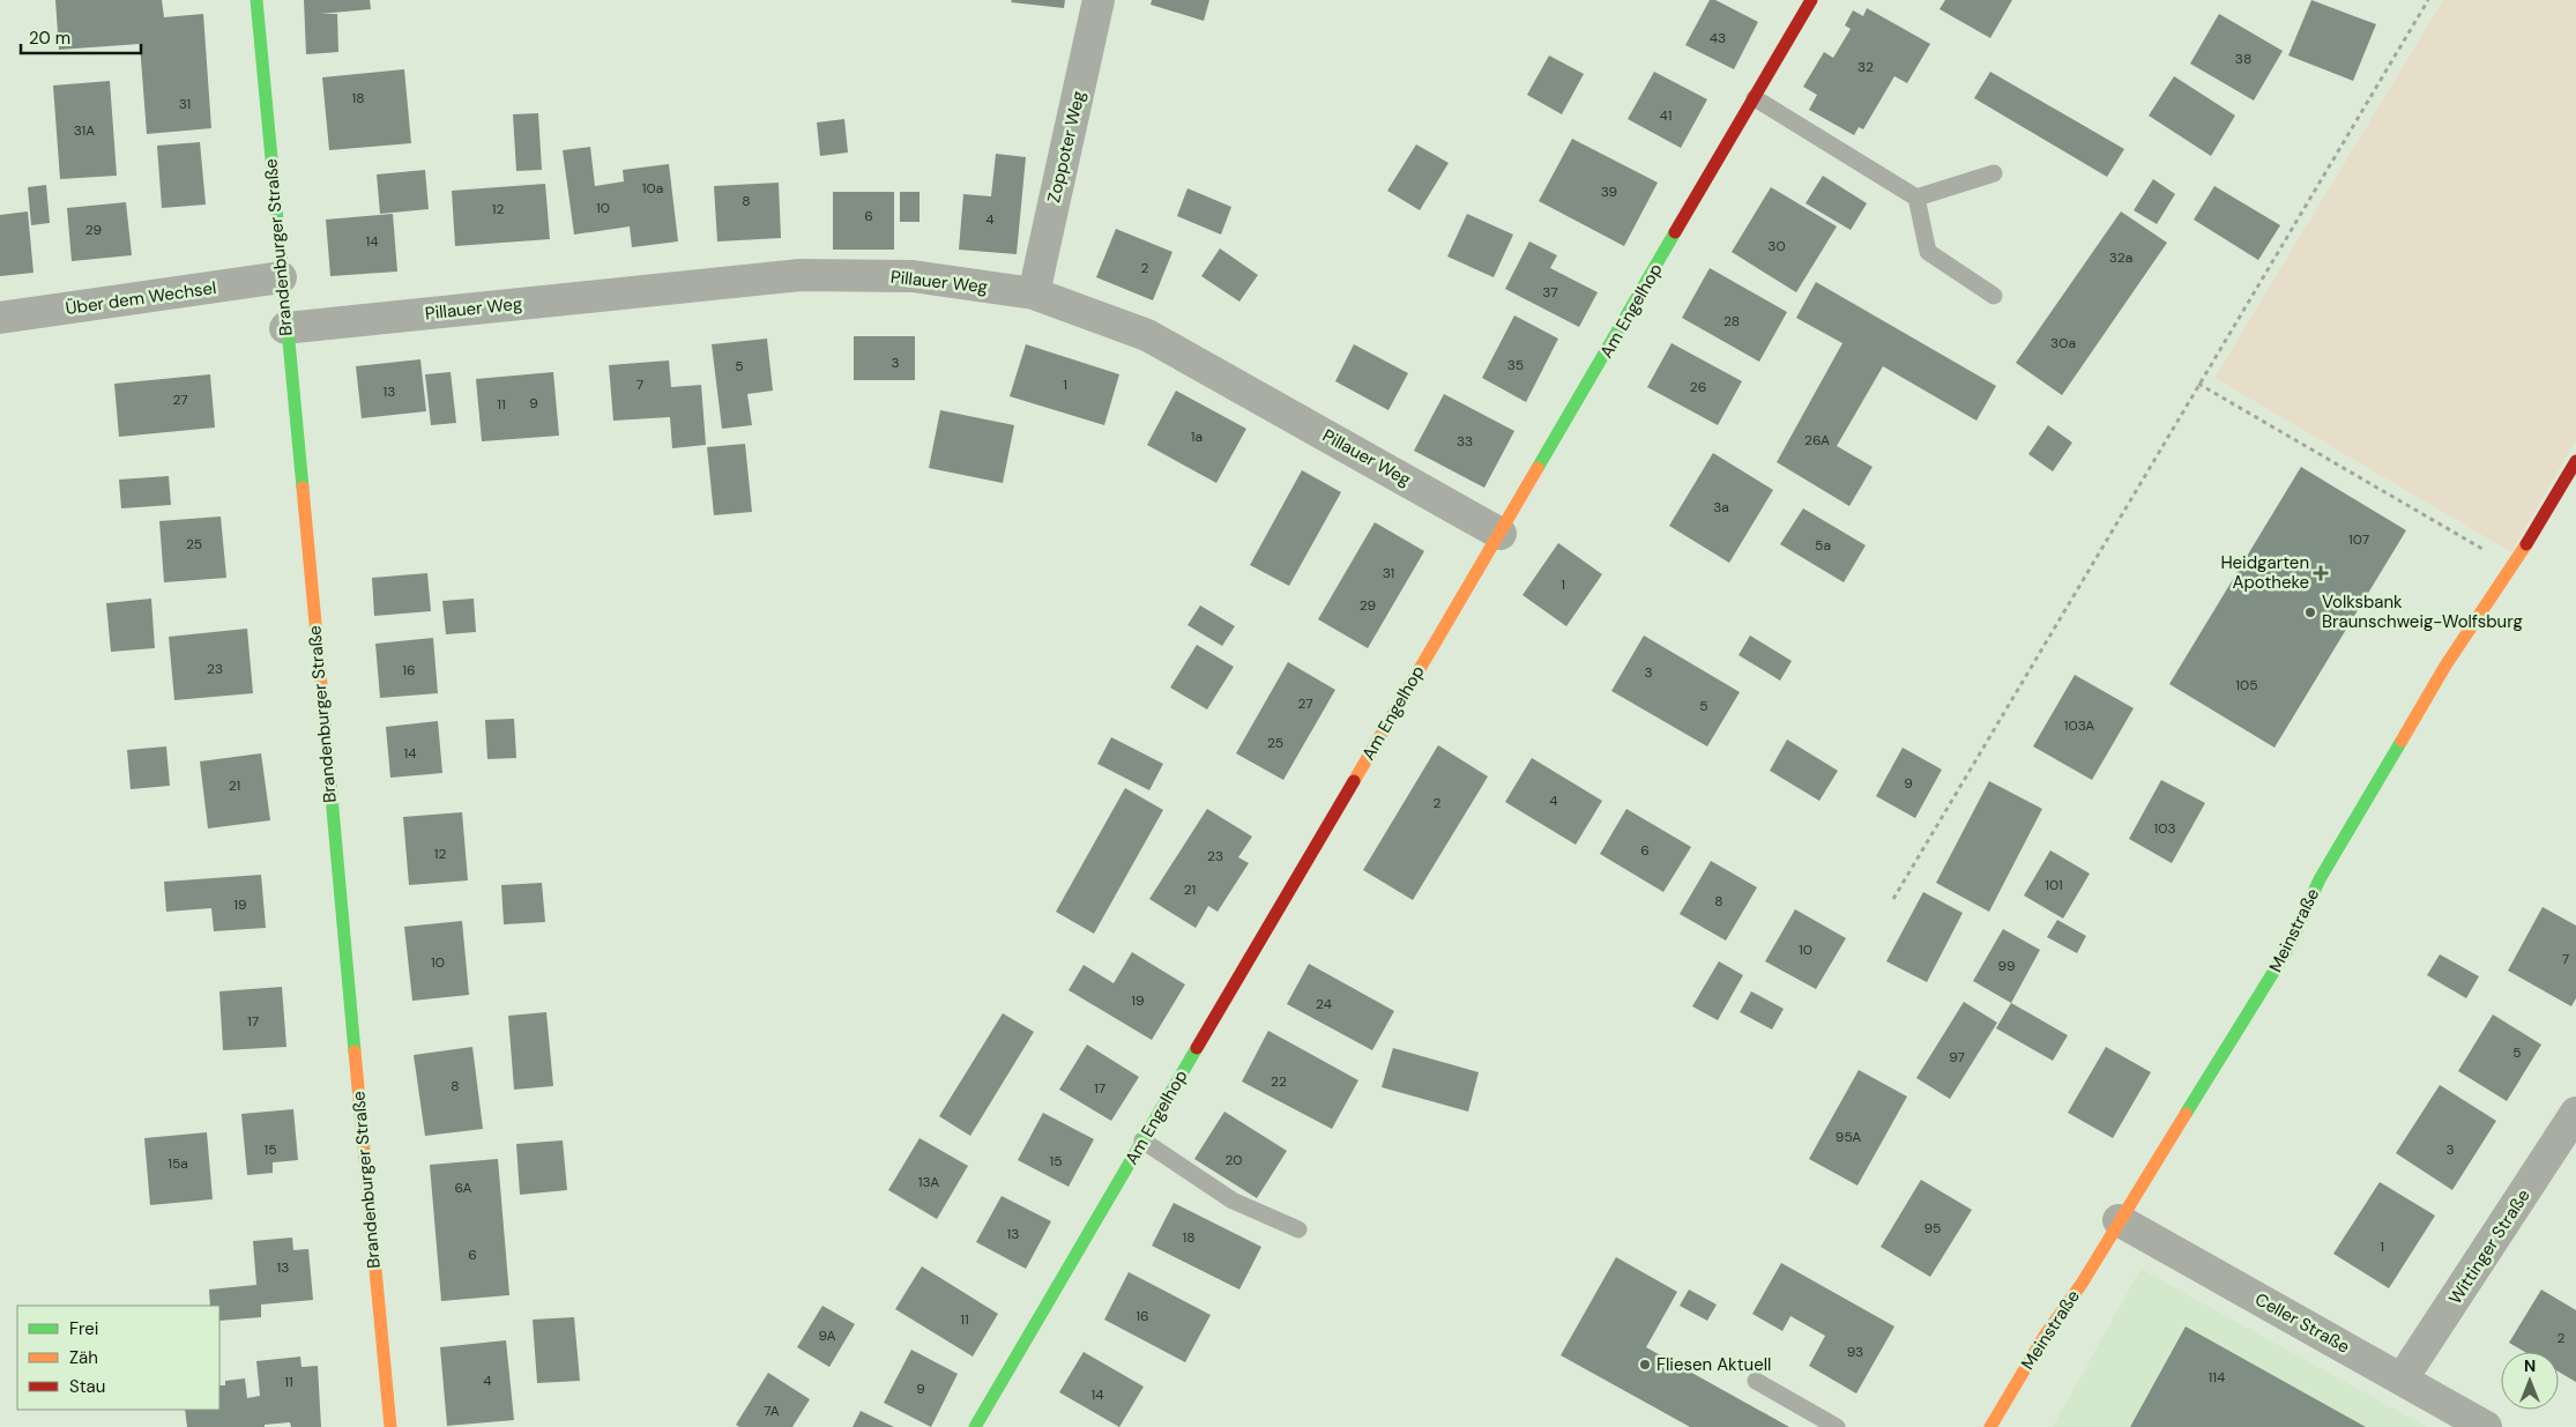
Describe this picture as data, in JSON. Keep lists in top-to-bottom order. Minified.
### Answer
{"streets":{"street":["Zoppoter Weg","Brandenburger Straße","Pillauer Weg","Über dem Wechsel","Am Engelhop","Meinstraße","Wittinger Straße","Celler Straße"]},"crossings":[["Zoppoter Weg","Pillauer Weg"],["Brandenburger Straße","Pillauer Weg"],["Brandenburger Straße","Über dem Wechsel"],["Pillauer Weg","Am Engelhop"],["Meinstraße","Celler Straße"],["Wittinger Straße","Celler Straße"]],"places":{"health":["Heidgarten Apotheke"],"other":["Volksbank Braunschweig-Wolfsburg","Fliesen Aktuell"]},"house_numbers":["43","38","32","18","31","41","31A","10a","39","8","10","12","6","4","29","14","30","32a","2","37","28","30a","3","35","5","7","1","26","13","27","9","11","1a","26A","33","3a","107","25","5a","31","1","29","23","16","3","105","27","5","103A","25","14","9","21","4","2","103","6","12","23","101","21","8","19","10","7","10","99","19","24","17","5","97","22","8","17","95A","15","3","20","15","15a","13A","6A","95","13","18","1","6","13","16","11","9A","2","93","114","4","11","9","14","7A"],"legend":["Frei","Zäh","Stau"],"scale_bar":"20 m","north":"top"}
